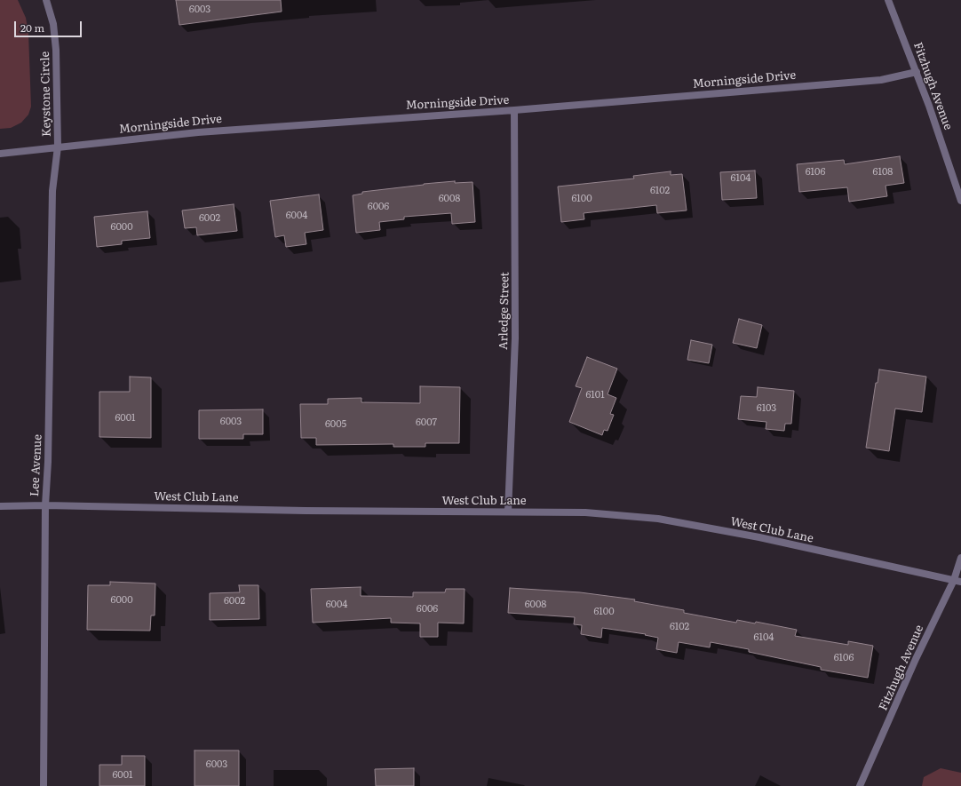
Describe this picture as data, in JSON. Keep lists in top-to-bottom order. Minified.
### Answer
{"streets":{"street":["Morningside Drive","Fitzhugh Avenue","Keystone Circle","Arledge Street","Lee Avenue","West Club Lane"]},"crossings":[["Morningside Drive","Fitzhugh Avenue"],["Morningside Drive","Keystone Circle"],["Morningside Drive","Arledge Street"],["Morningside Drive","Lee Avenue"],["Fitzhugh Avenue","West Club Lane"],["Keystone Circle","Lee Avenue"],["Arledge Street","West Club Lane"],["Lee Avenue","West Club Lane"]],"house_numbers":["6003","6106","6108","6104","6102","6008","6100","6006","6004","6002","6000","6101","6103","6001","6003","6007","6005","6000","6002","6004","6008","6006","6100","6102","6104","6106","6003","6001"],"scale_bar":"20 m"}
